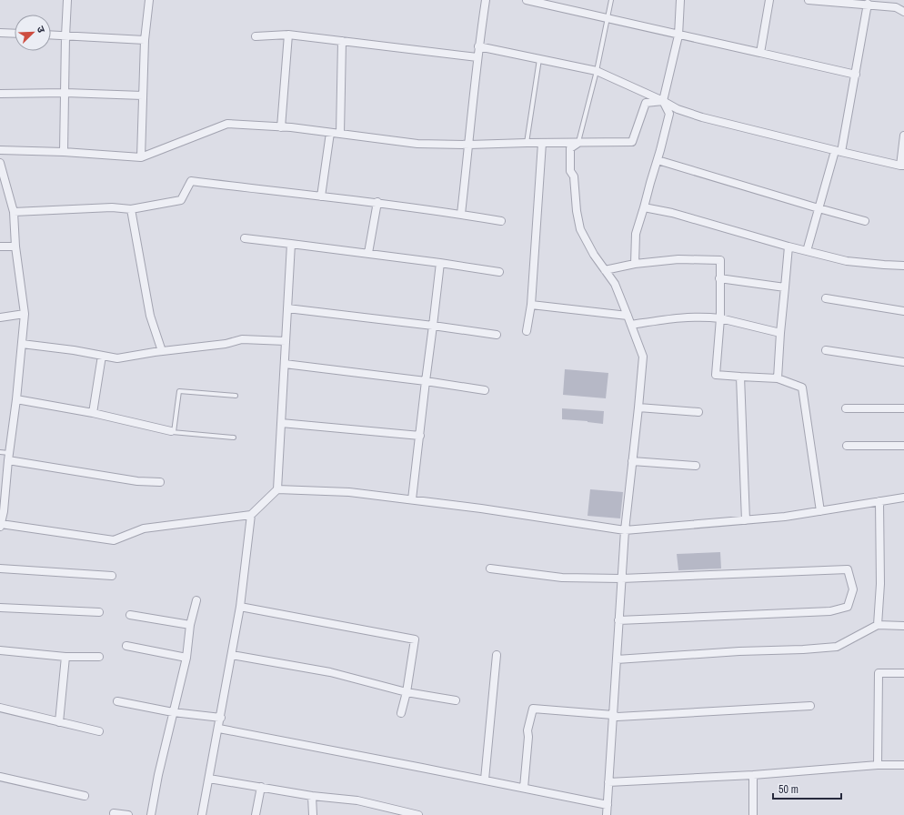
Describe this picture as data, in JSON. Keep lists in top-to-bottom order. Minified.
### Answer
{"scale_bar":"50 m","north":"top right"}
